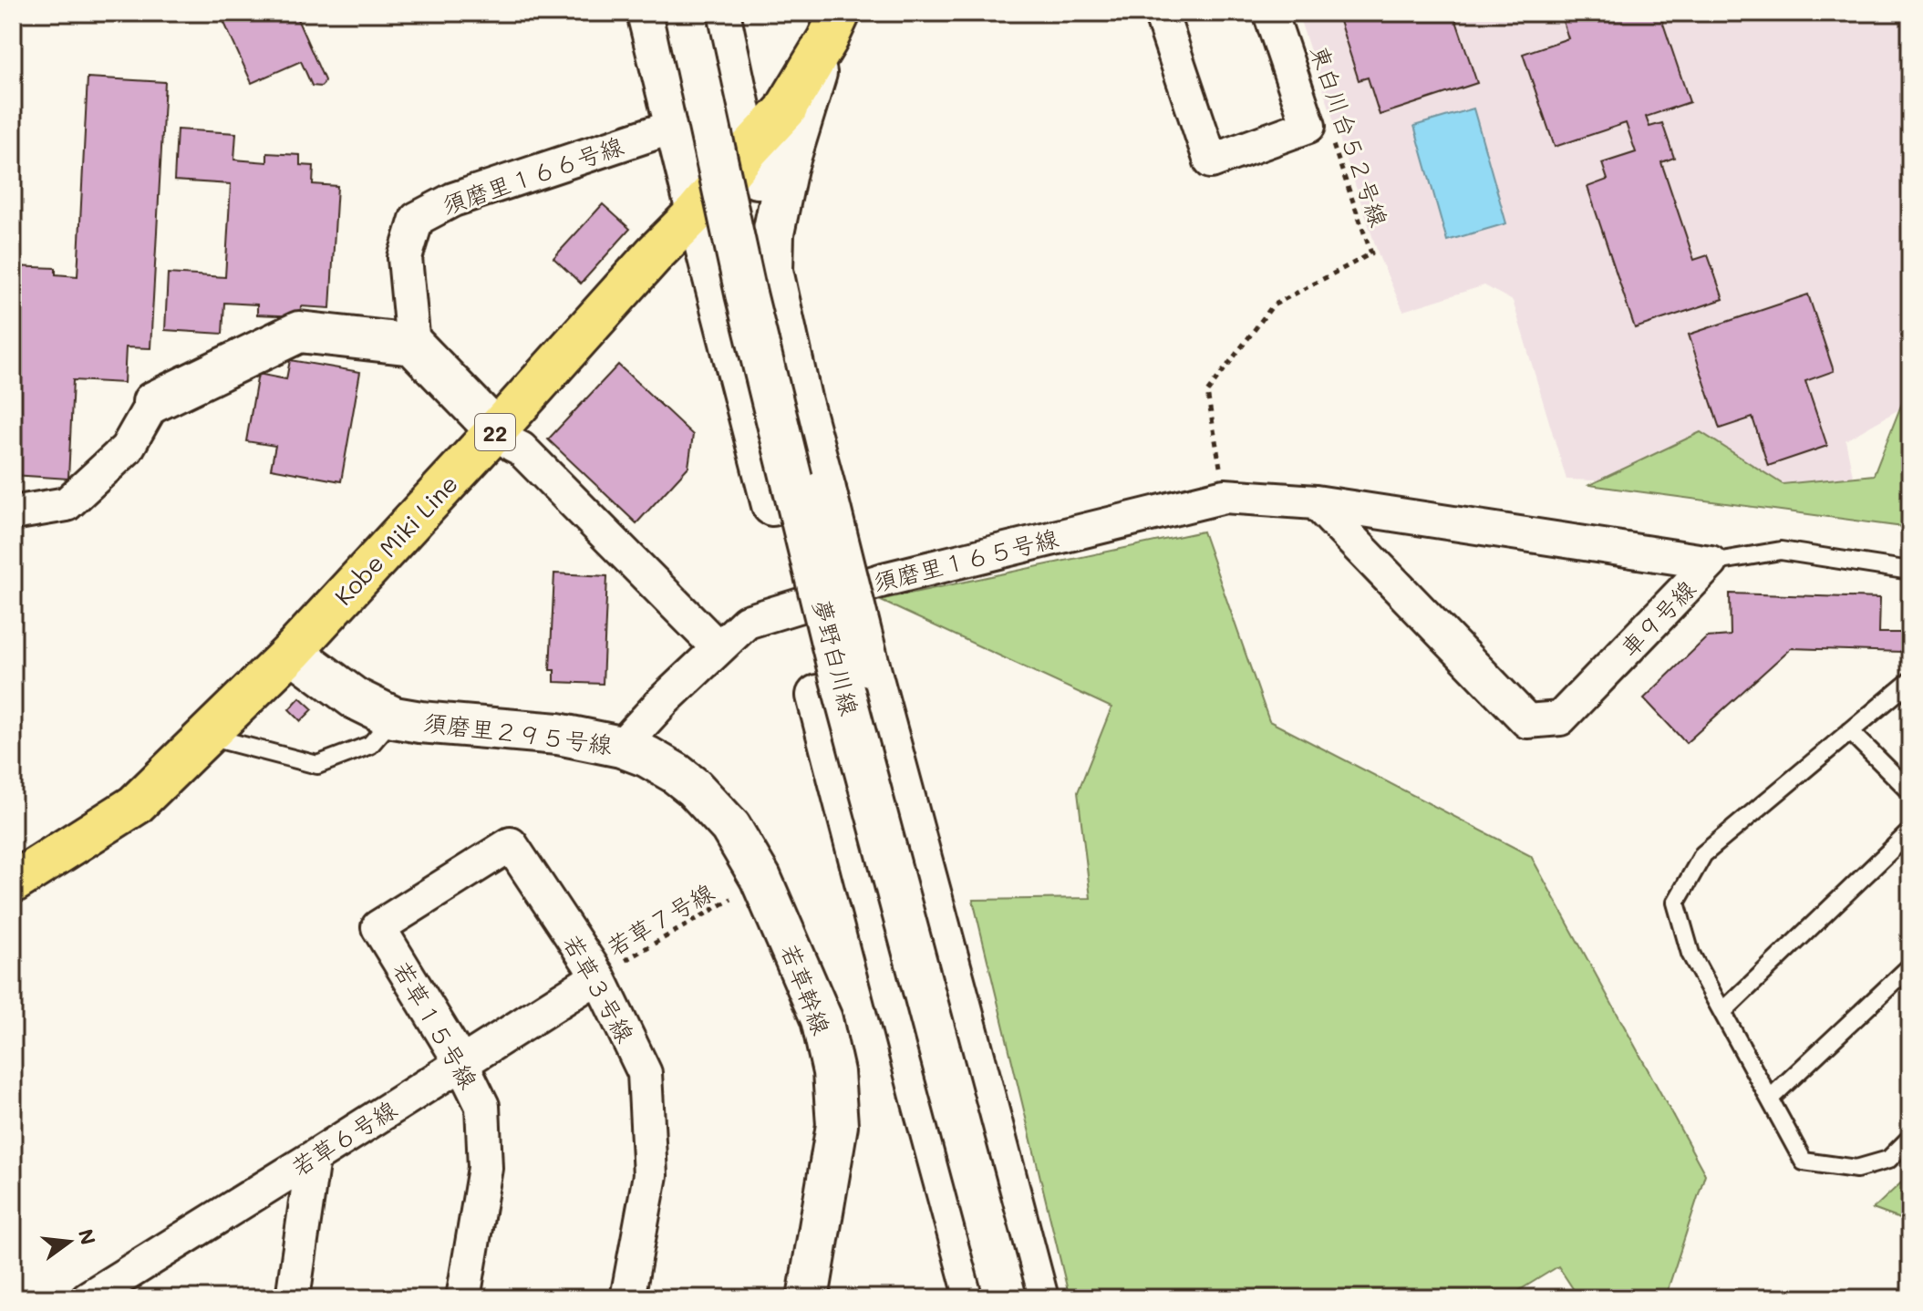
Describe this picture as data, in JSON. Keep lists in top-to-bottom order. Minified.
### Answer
{"streets":{"main road":["22","Kobe Miki Line"],"street":["須磨里１６６号線","須磨里１６５号線","車９号線","夢野白川線","須磨里２９５号線","若草３号線","若草幹線","若草１５号線","若草６号線"],"path":["東白川台５２号線","若草７号線"]},"crossings":[["東白川台５２号線","須磨里１６５号線"],["東白川台５２号線","車９号線"],["Kobe Miki Line","須磨里２９５号線"],["須磨里１６５号線","車９号線"],["須磨里１６５号線","須磨里２９５号線"],["須磨里２９５号線","若草幹線"],["若草７号線","若草３号線"],["若草７号線","若草６号線"],["若草３号線","若草１５号線"],["若草３号線","若草６号線"],["若草１５号線","若草６号線"]],"north":"right"}
